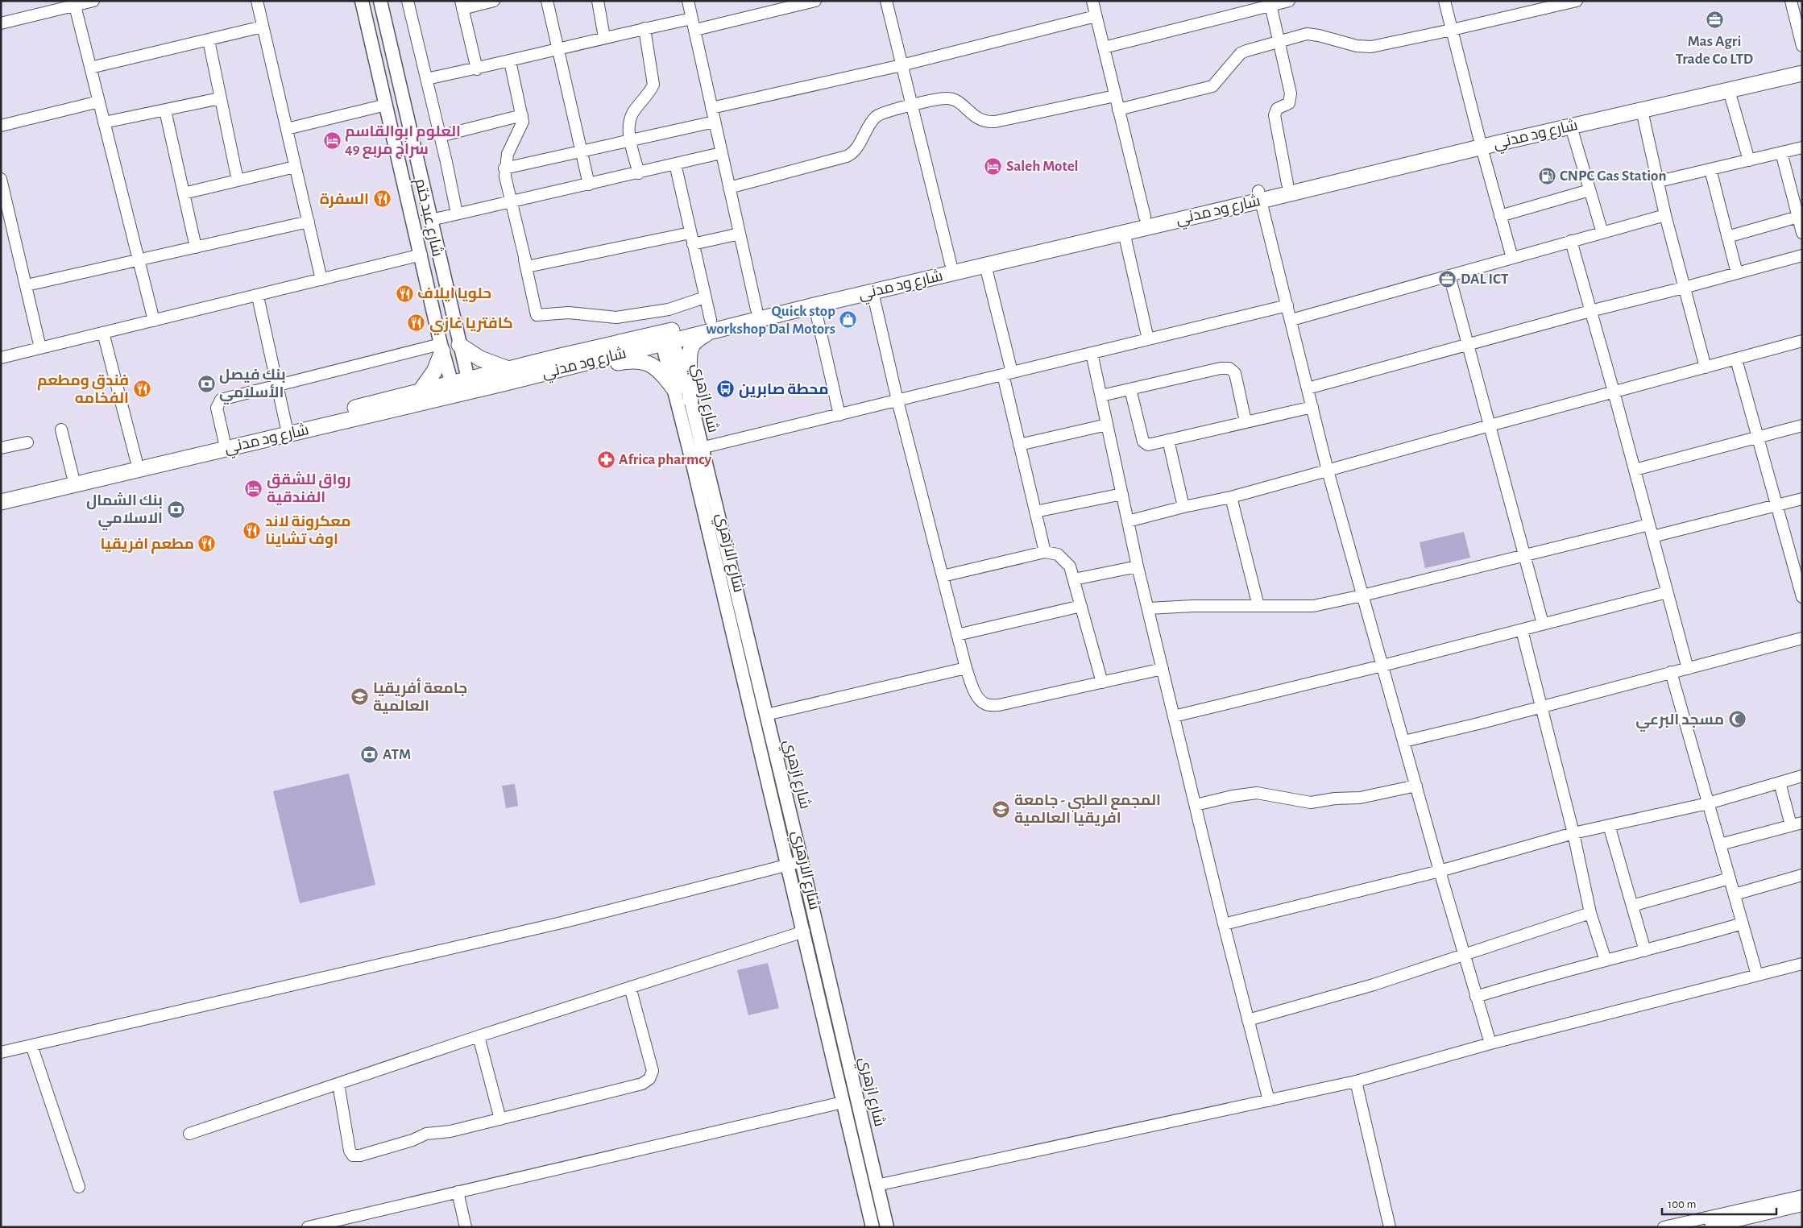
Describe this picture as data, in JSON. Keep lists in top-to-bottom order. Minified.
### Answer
{"streets":{"highway":["شارع ود مدني"],"main road":["شارع عبد ختم","شارع ازهري","شارع الازهري"]},"crossings":[["شارع ود مدني","شارع عبد ختم"],["شارع ود مدني","شارع ازهري"],["شارع ود مدني","شارع الازهري"],["شارع ازهري","شارع الازهري"]],"places":{"office":["Mas Agri Trade Co LTD","DAL ICT"],"hotel":["العلوم ابوالقاسم سراج مربع 49","Saleh Motel","رواق للشقق الفندقية"],"fuel station":["CNPC Gas Station"],"restaurant":["السفرة","حلويا ايلاف","كافتريا غازي","فندق ومطعم الفخامه","معكرونة لاند اوف تشاينا","مطعم افريقيا"],"shop":["Quick stop workshop Dal Motors"],"bank":["بنك فيصل الأسلامي","بنك الشمال الاسلامي","ATM"],"bus stop":["محطة صابرين"],"pharmacy":["Africa pharmcy"],"school or university":["جامعة أفريقيا العالمية","المجمع الطبي - جامعة افريقيا العالمية"],"mosque":["مسجد البرعي"]},"scale_bar":"100 m"}
